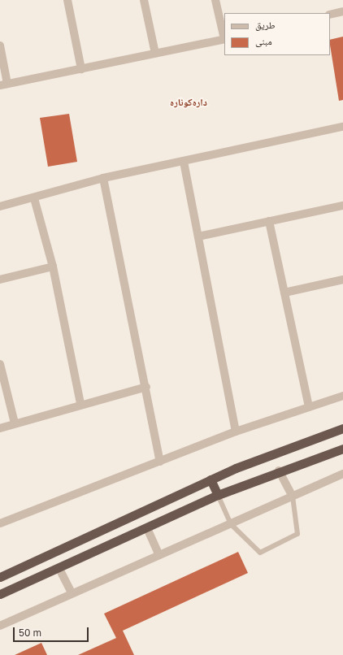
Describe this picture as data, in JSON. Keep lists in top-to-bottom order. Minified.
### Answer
{"districts":["دارەکونارە"],"legend":["طريق","مبنى"],"scale_bar":"50 m"}
